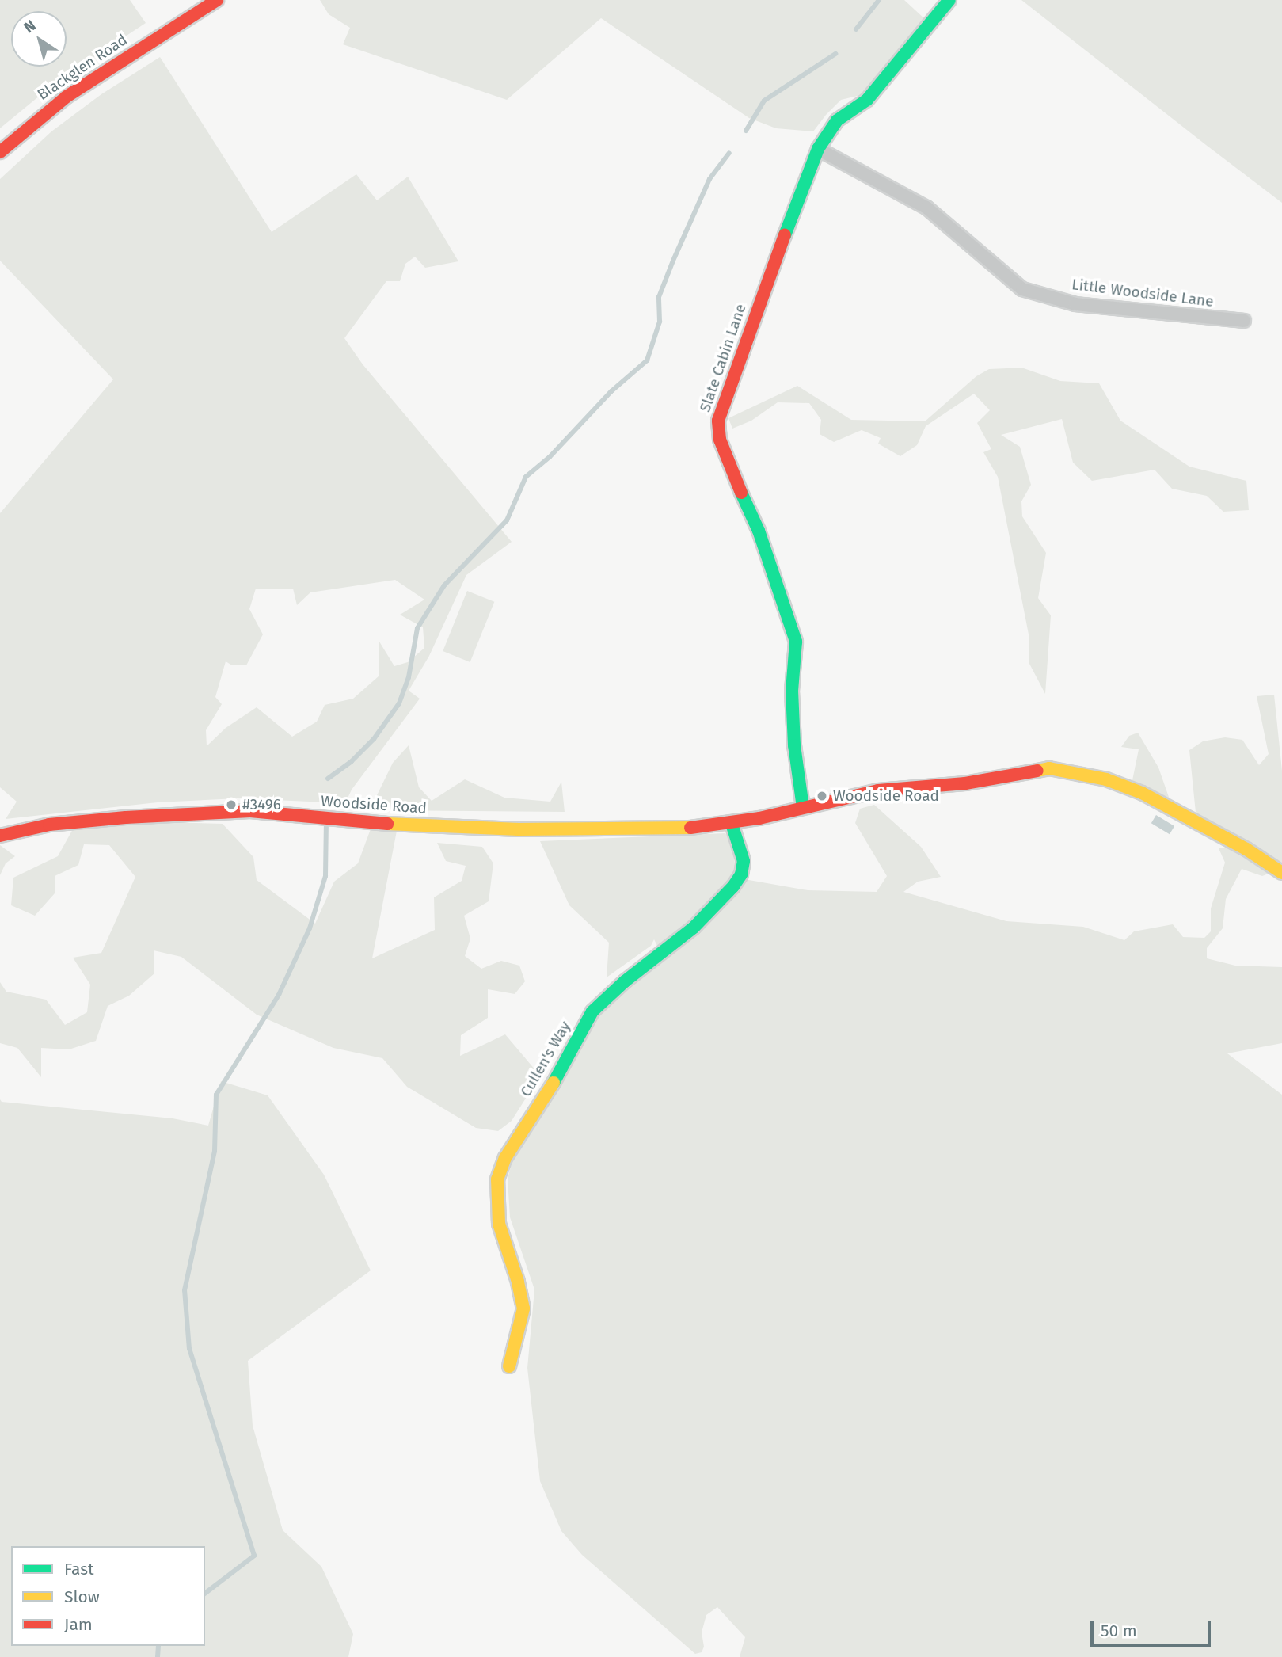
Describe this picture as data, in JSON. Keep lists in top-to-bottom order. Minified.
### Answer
{"streets":{"street":["Blackglen Road","Little Woodside Lane","Slate Cabin Lane","Woodside Road","Cullen's Way"]},"crossings":[["Little Woodside Lane","Slate Cabin Lane"],["Slate Cabin Lane","Woodside Road"],["Woodside Road","Cullen's Way"]],"places":["Woodside Road","#3496"],"legend":["Fast","Slow","Jam"],"scale_bar":"50 m","north":"top left"}
